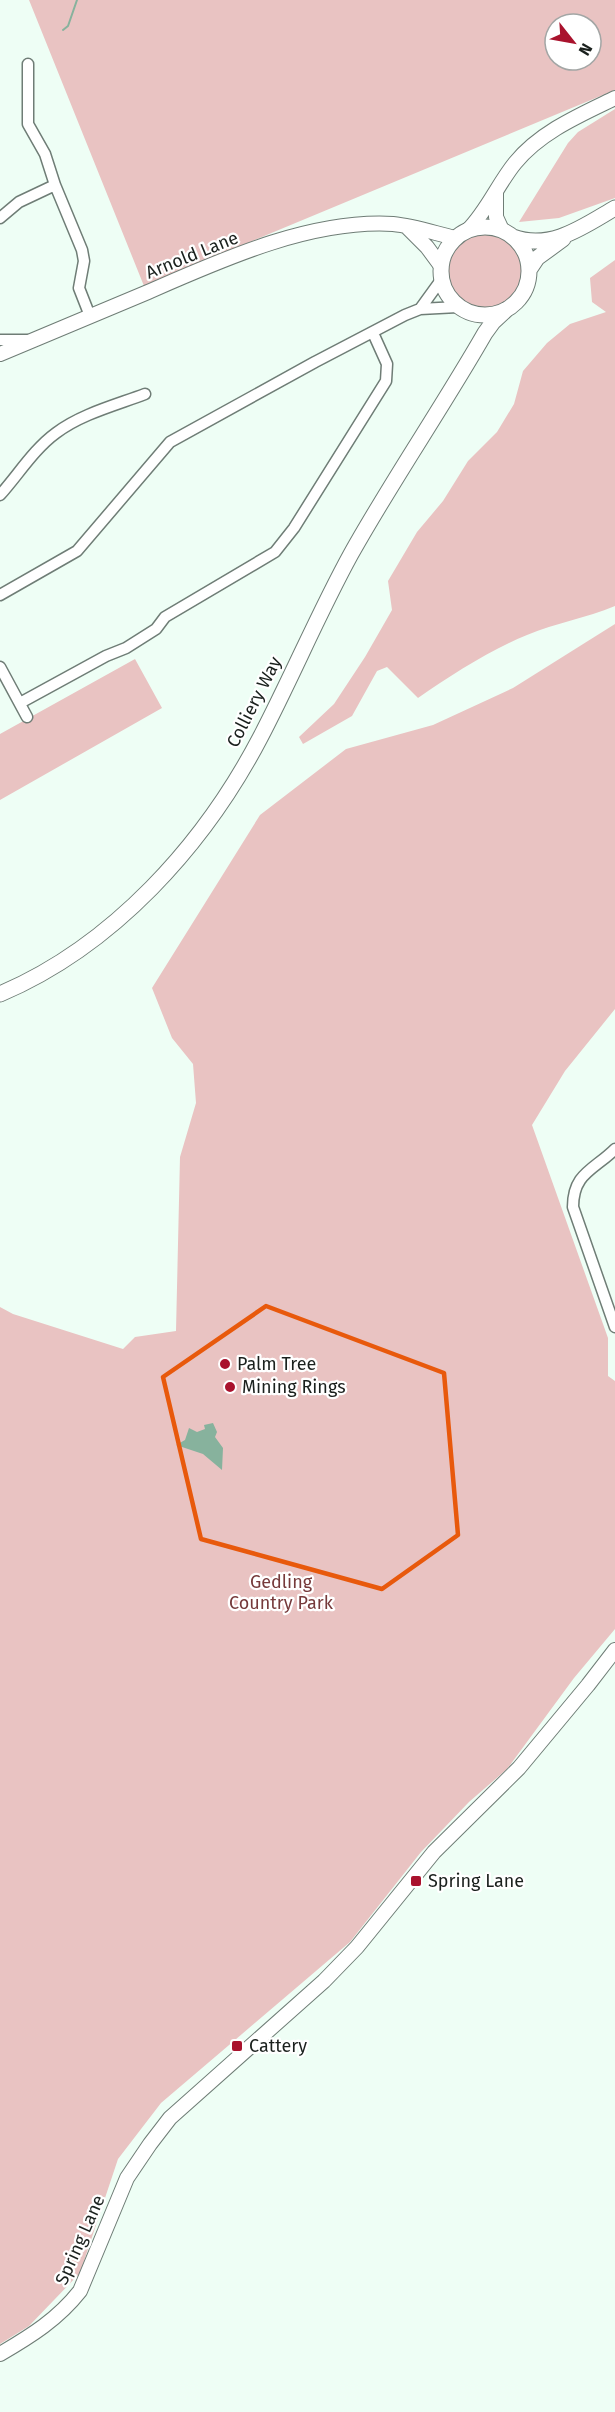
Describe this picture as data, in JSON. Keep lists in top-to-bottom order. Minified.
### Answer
{"streets":{"main road":["Colliery Way"],"street":["Arnold Lane","Spring Lane"]},"crossings":[["Arnold Lane","Colliery Way"]],"parks":["Gedling Country Park"],"places":{"other":["Palm Tree","Mining Rings"],"transit":["Spring Lane","Cattery"]},"north":"bottom right"}
